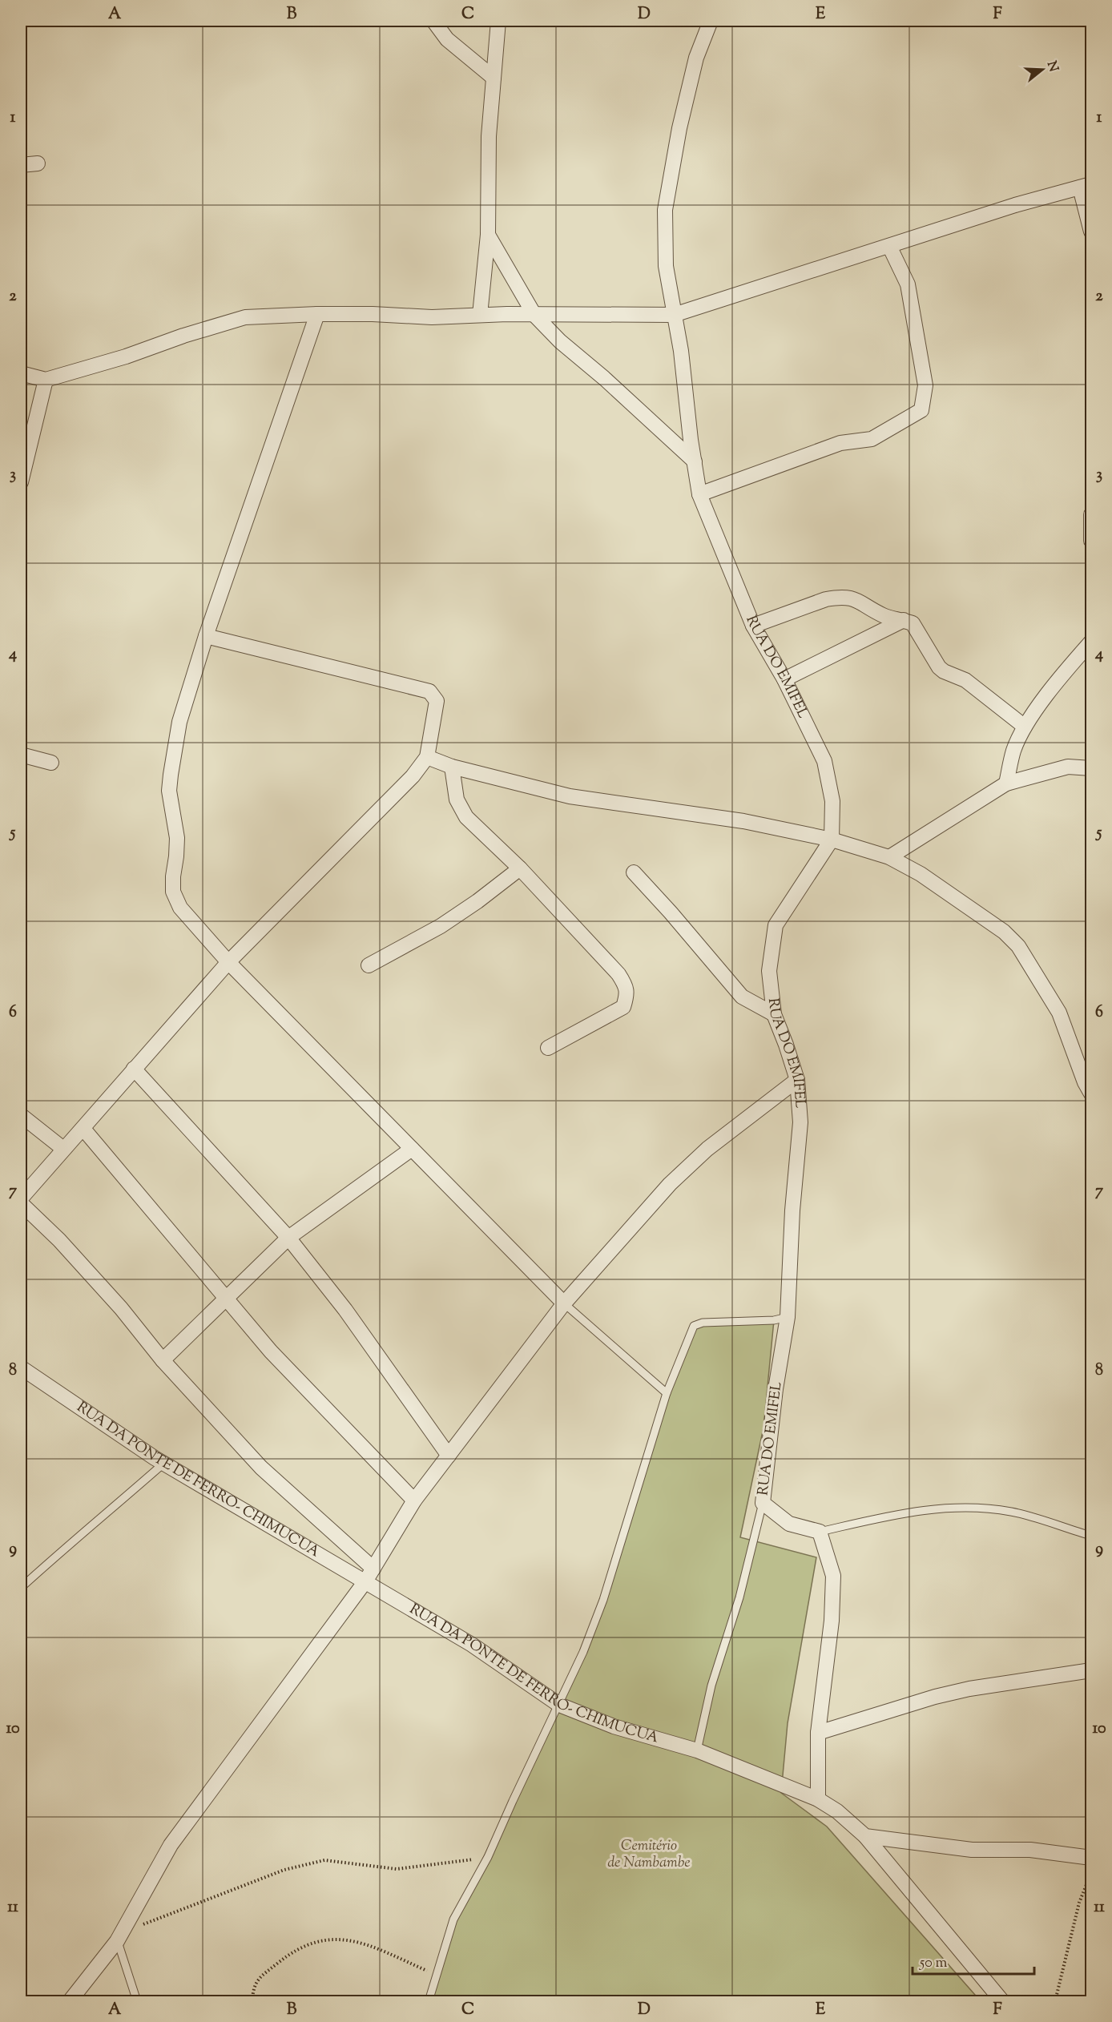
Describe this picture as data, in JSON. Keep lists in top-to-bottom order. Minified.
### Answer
{"streets":{"street":["RUA DO EMIFEL","RUA DA PONTE DE FERRO- CHIMUCUA"]},"parks":["Cemitério de Nambambe"],"scale_bar":"50 m","north":"right","grid":{"columns":["A","B","C","D","E","F"],"rows":["1","2","3","4","5","6","7","8","9","10","11"]}}
